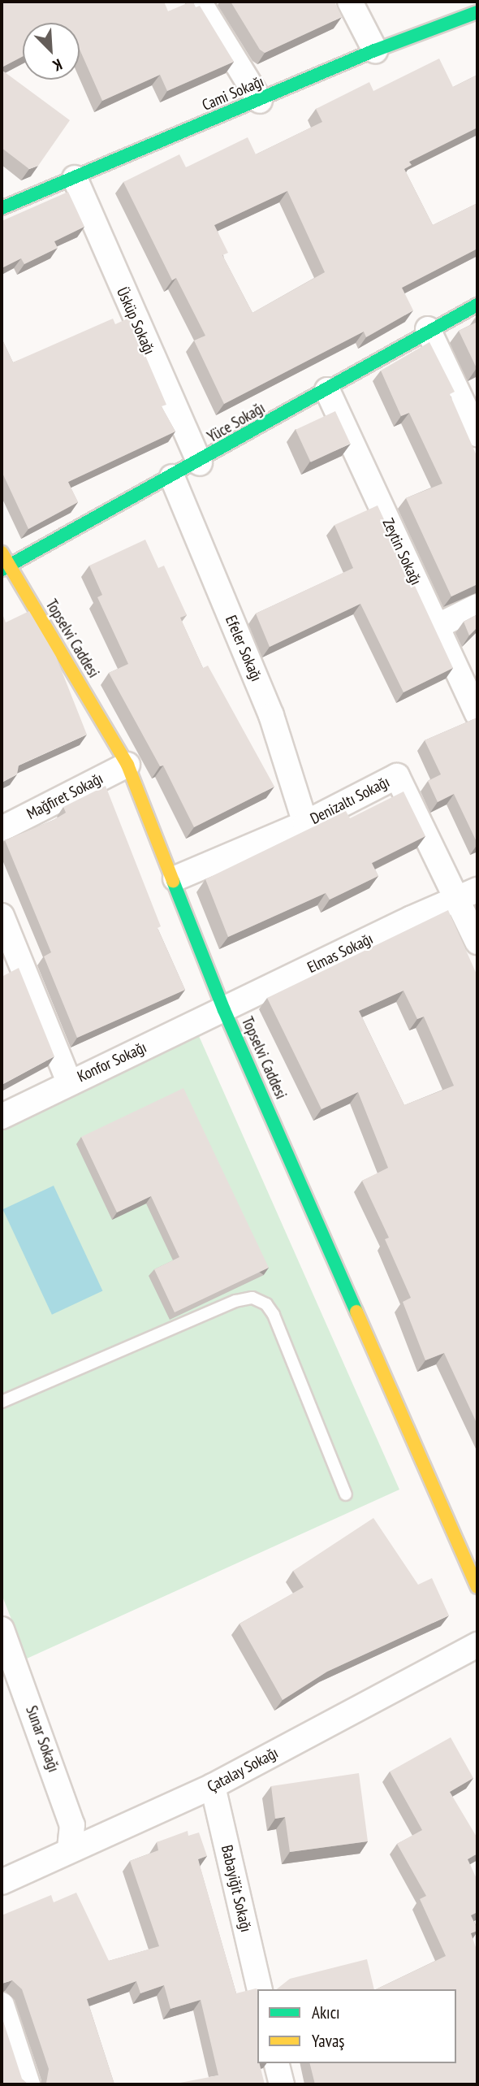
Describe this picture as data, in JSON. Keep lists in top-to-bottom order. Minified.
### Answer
{"streets":{"street":["Cami Sokağı","Üsküp Sokağı","Yüce Sokağı","Zeytin Sokağı","Topselvi Caddesi","Efeler Sokağı","Mağfiret Sokağı","Denizaltı Sokağı","Elmas Sokağı","Konfor Sokağı","Sunar Sokağı","Çatalay Sokağı","Babayiğit Sokağı"]},"crossings":[["Cami Sokağı","Üsküp Sokağı"],["Üsküp Sokağı","Yüce Sokağı"],["Yüce Sokağı","Zeytin Sokağı"],["Yüce Sokağı","Topselvi Caddesi"],["Yüce Sokağı","Efeler Sokağı"],["Topselvi Caddesi","Mağfiret Sokağı"],["Topselvi Caddesi","Denizaltı Sokağı"],["Topselvi Caddesi","Elmas Sokağı"],["Topselvi Caddesi","Konfor Sokağı"],["Efeler Sokağı","Denizaltı Sokağı"],["Denizaltı Sokağı","Elmas Sokağı"],["Elmas Sokağı","Konfor Sokağı"],["Sunar Sokağı","Çatalay Sokağı"],["Çatalay Sokağı","Babayiğit Sokağı"]],"legend":["Akıcı","Yavaş"],"north":"bottom right"}
